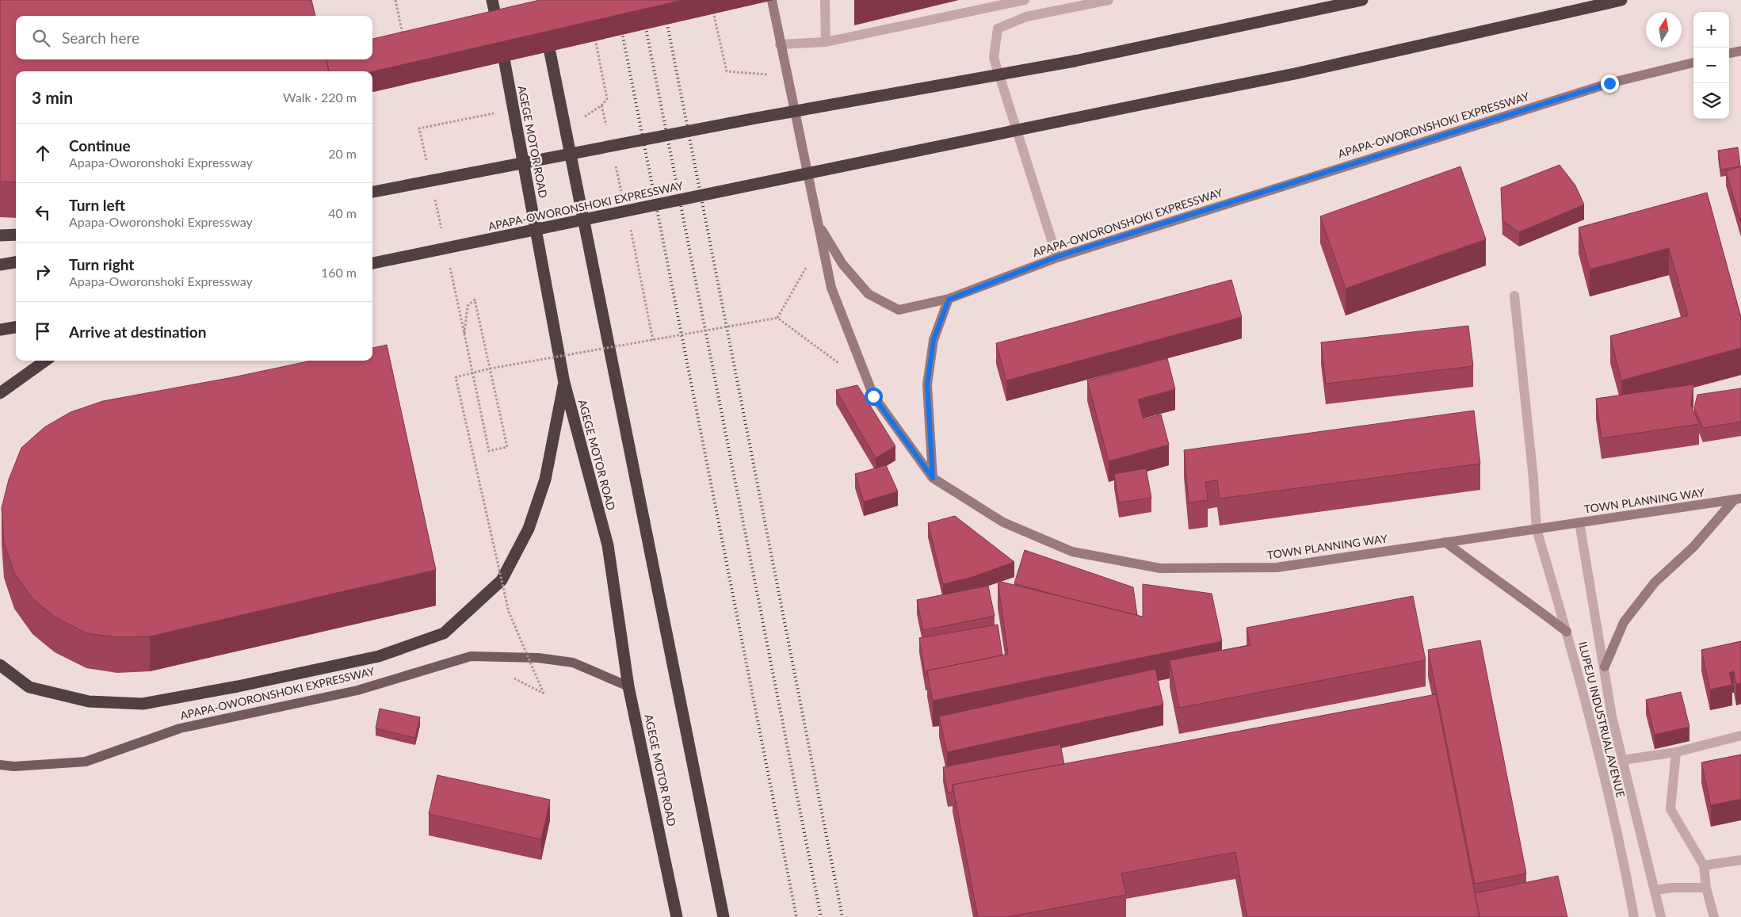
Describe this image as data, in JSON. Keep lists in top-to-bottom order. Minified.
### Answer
{"streets":{"highway":["APAPA-OWORONSHOKI EXPRESSWAY","AGEGE MOTOR ROAD"],"main road":["TOWN PLANNING WAY"],"street":["ILUPEJU INDUSTRUAL AVENUE"]},"crossings":[["APAPA-OWORONSHOKI EXPRESSWAY","AGEGE MOTOR ROAD"],["TOWN PLANNING WAY","ILUPEJU INDUSTRUAL AVENUE"]],"north":"top","page":{"map_buttons":["+","−"],"search":"Search here","heading":["3 min","Walk · 220 m"],"list":[["Continue","Apapa-Oworonshoki Expressway","20 m"],["Turn left","Apapa-Oworonshoki Expressway","40 m"],["Turn right","Apapa-Oworonshoki Expressway","160 m"],"Arrive at destination"]}}
